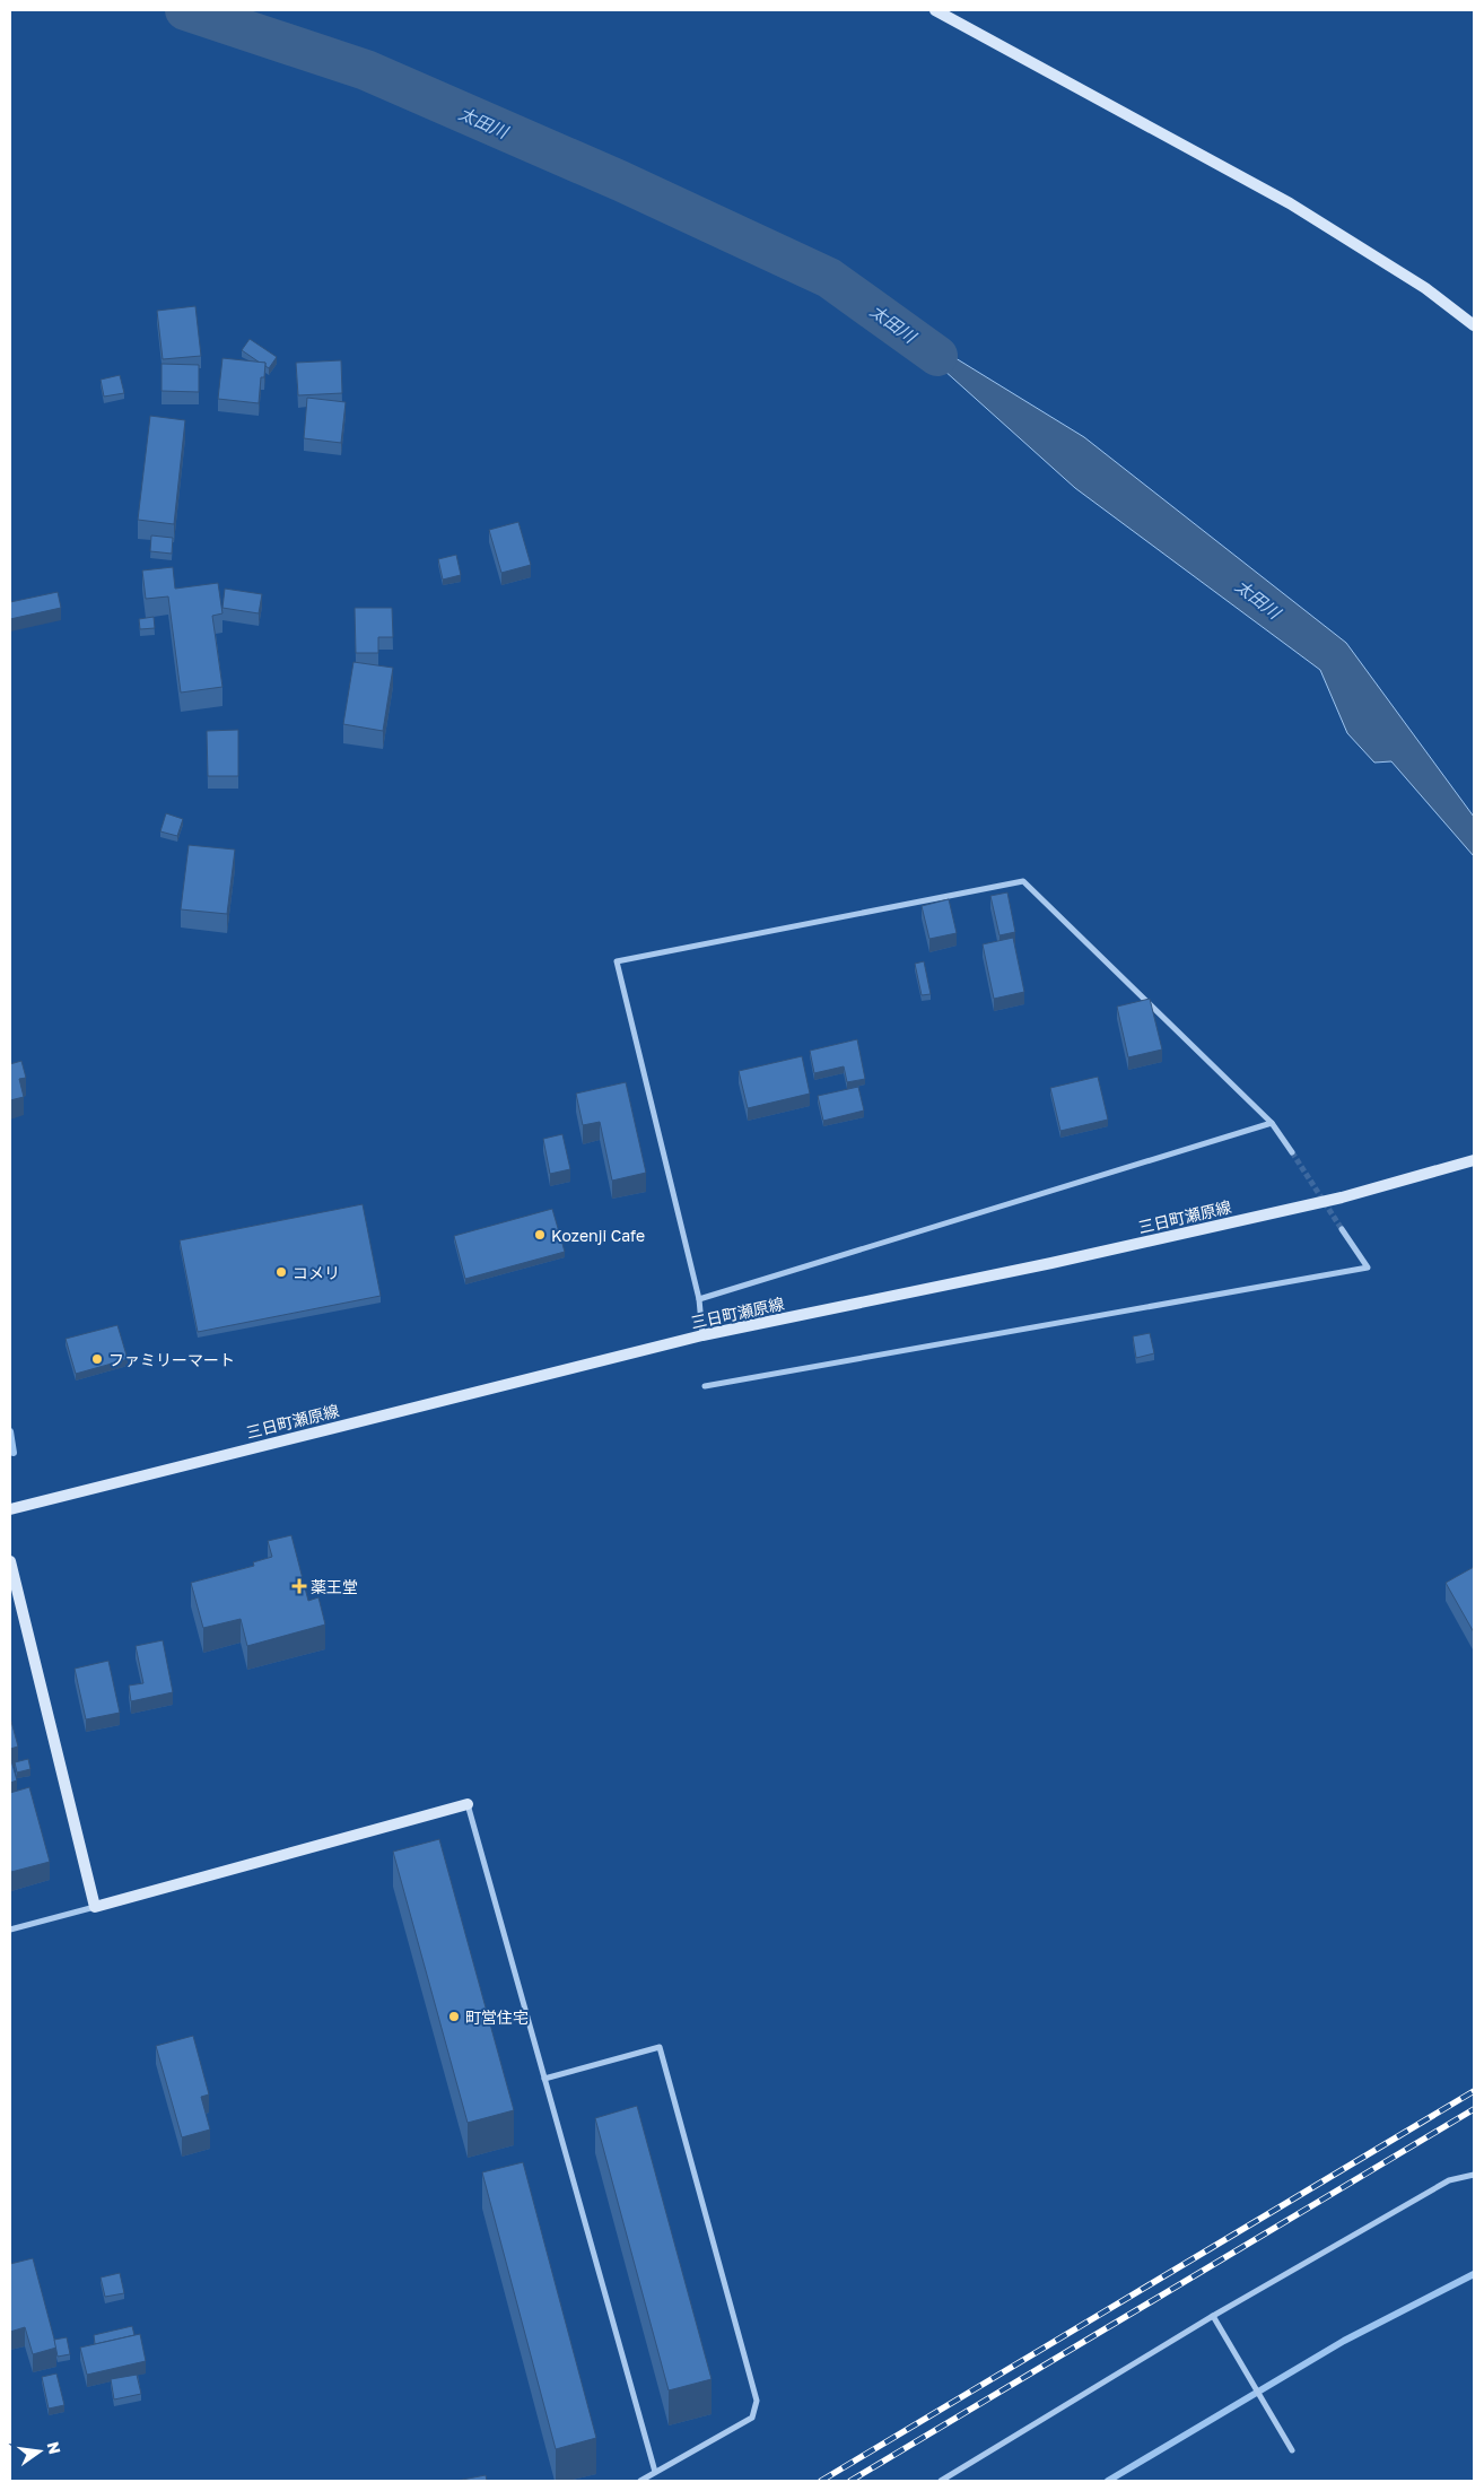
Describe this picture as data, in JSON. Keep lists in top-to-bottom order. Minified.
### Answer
{"streets":{"main road":["三日町瀬原線"]},"water":["太田川"],"places":{"other":["Kozenji Cafe","コメリ","ファミリーマート","町営住宅"],"health":["薬王堂"]},"north":"right"}
